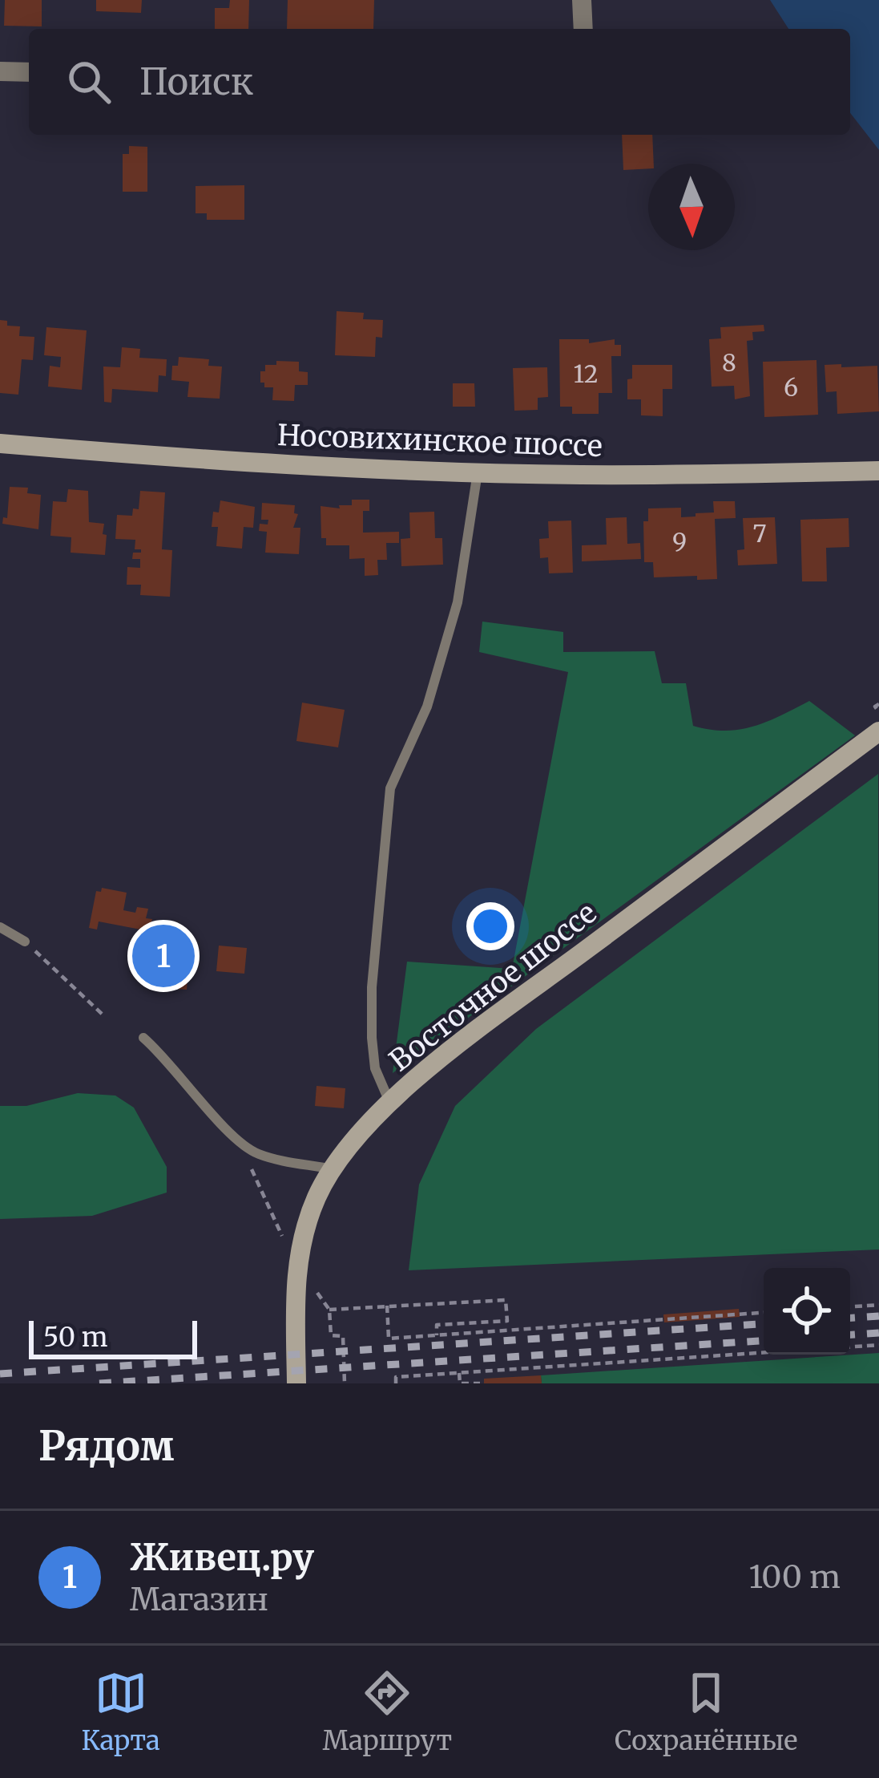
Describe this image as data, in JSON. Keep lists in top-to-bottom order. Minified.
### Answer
{"streets":{"main road":["Носовихинское шоссе","Восточное шоссе"]},"house_numbers":["8","12","6","7","9"],"scale_bar":"50 m","north":"bottom","page":{"search":"Поиск","pins":"1","scale":"50 m","heading":"Рядом","list":[{"mark":"1","name":"Живец.ру","note":"Магазин","value":"100 m"}],"nav":["Карта","Маршрут","Сохранённые"]}}
